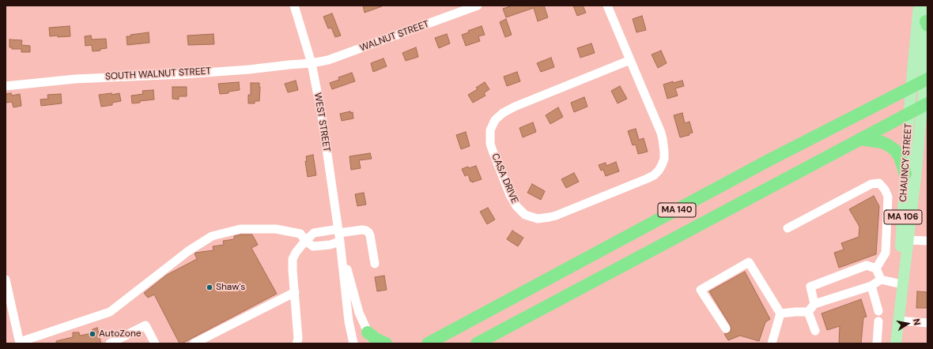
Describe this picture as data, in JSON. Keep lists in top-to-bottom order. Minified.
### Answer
{"streets":{"highway":["MA 140"],"main road":["CHAUNCY STREET","MA 106"],"street":["WALNUT STREET","SOUTH WALNUT STREET","WEST STREET","CASA DRIVE"]},"crossings":[["WALNUT STREET","SOUTH WALNUT STREET"],["WALNUT STREET","WEST STREET"],["SOUTH WALNUT STREET","WEST STREET"],["CHAUNCY STREET","MA 140"]],"places":["Shaw's","AutoZone"],"north":"right"}
